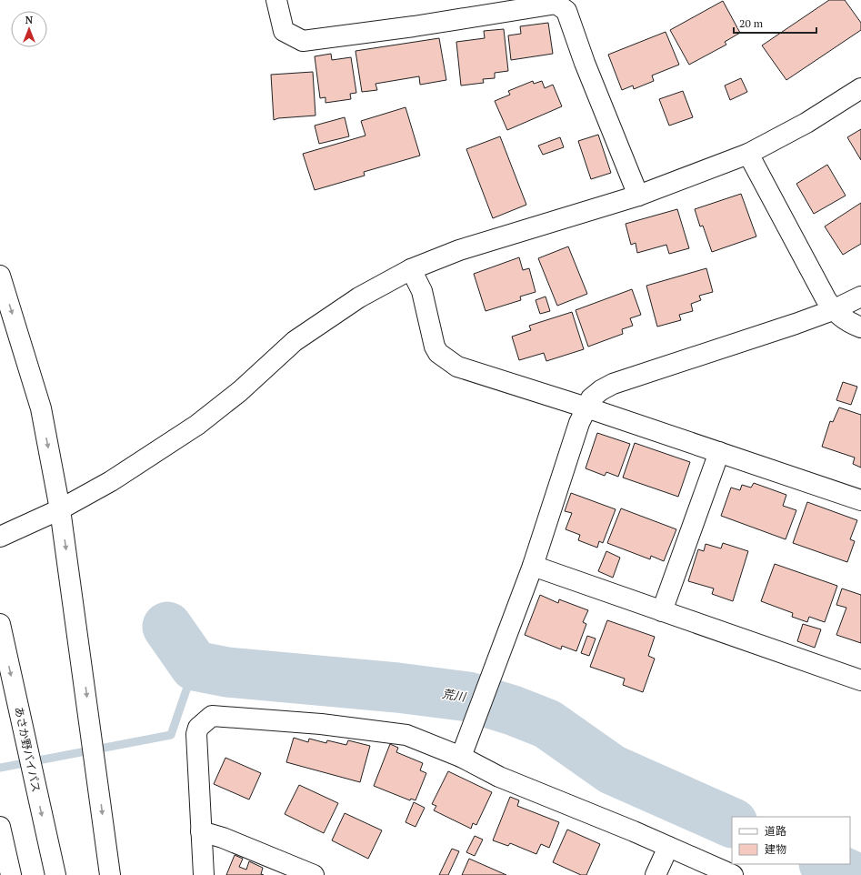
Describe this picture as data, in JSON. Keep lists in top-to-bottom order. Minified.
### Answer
{"streets":{"main road":["あさか野バイパス"]},"water":["荒川"],"legend":["道路","建物"],"scale_bar":"20 m","north":"top"}
